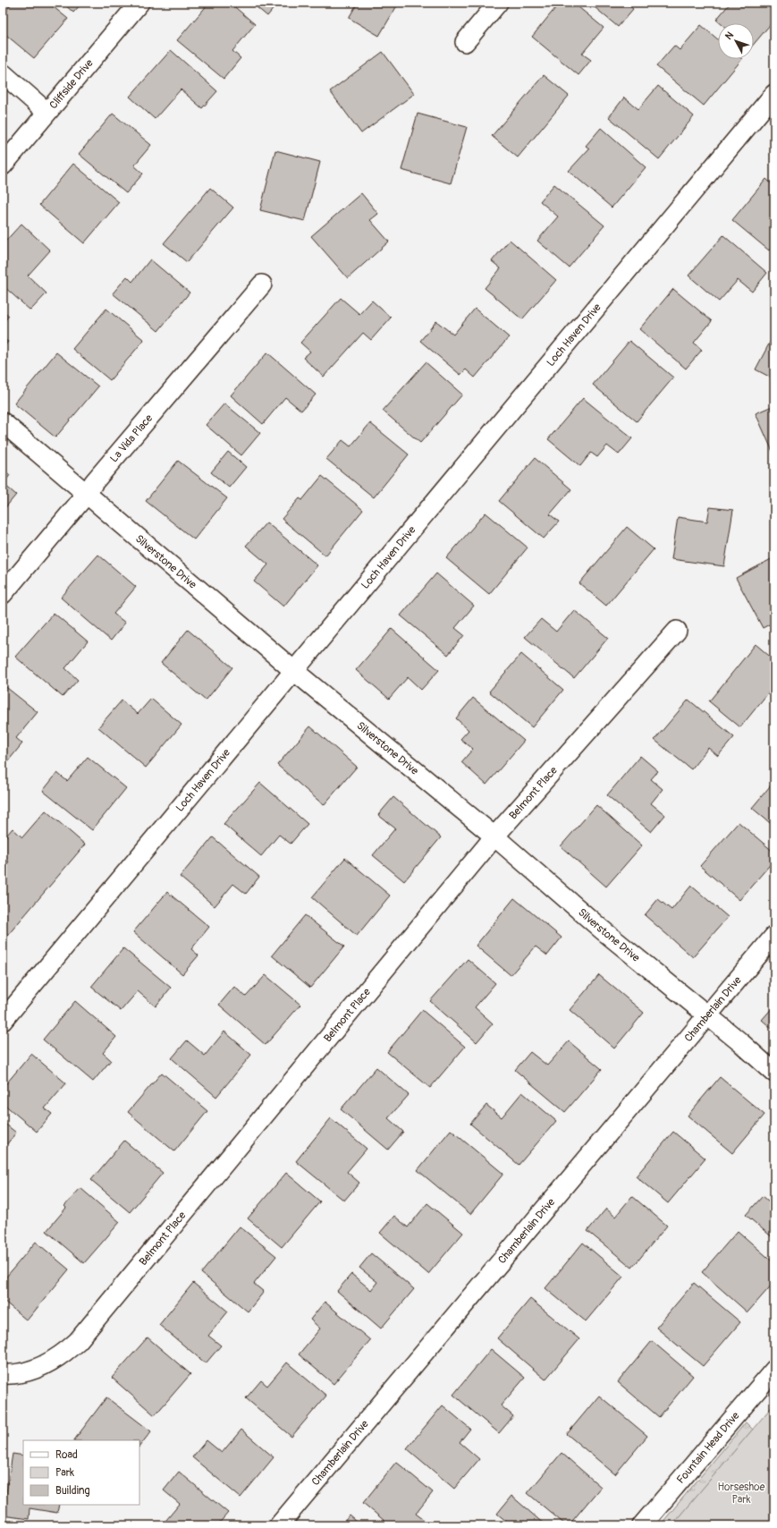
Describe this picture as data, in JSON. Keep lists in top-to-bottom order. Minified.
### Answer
{"streets":{"street":["Cliffside Drive","Loch Haven Drive","La Vida Place","Silverstone Drive","Belmont Place","Chamberlain Drive","Fountain Head Drive"]},"crossings":[["Loch Haven Drive","Silverstone Drive"],["La Vida Place","Silverstone Drive"],["Silverstone Drive","Belmont Place"],["Silverstone Drive","Chamberlain Drive"]],"parks":["Horseshoe Park"],"legend":["Road","Park","Building"],"north":"top left"}
